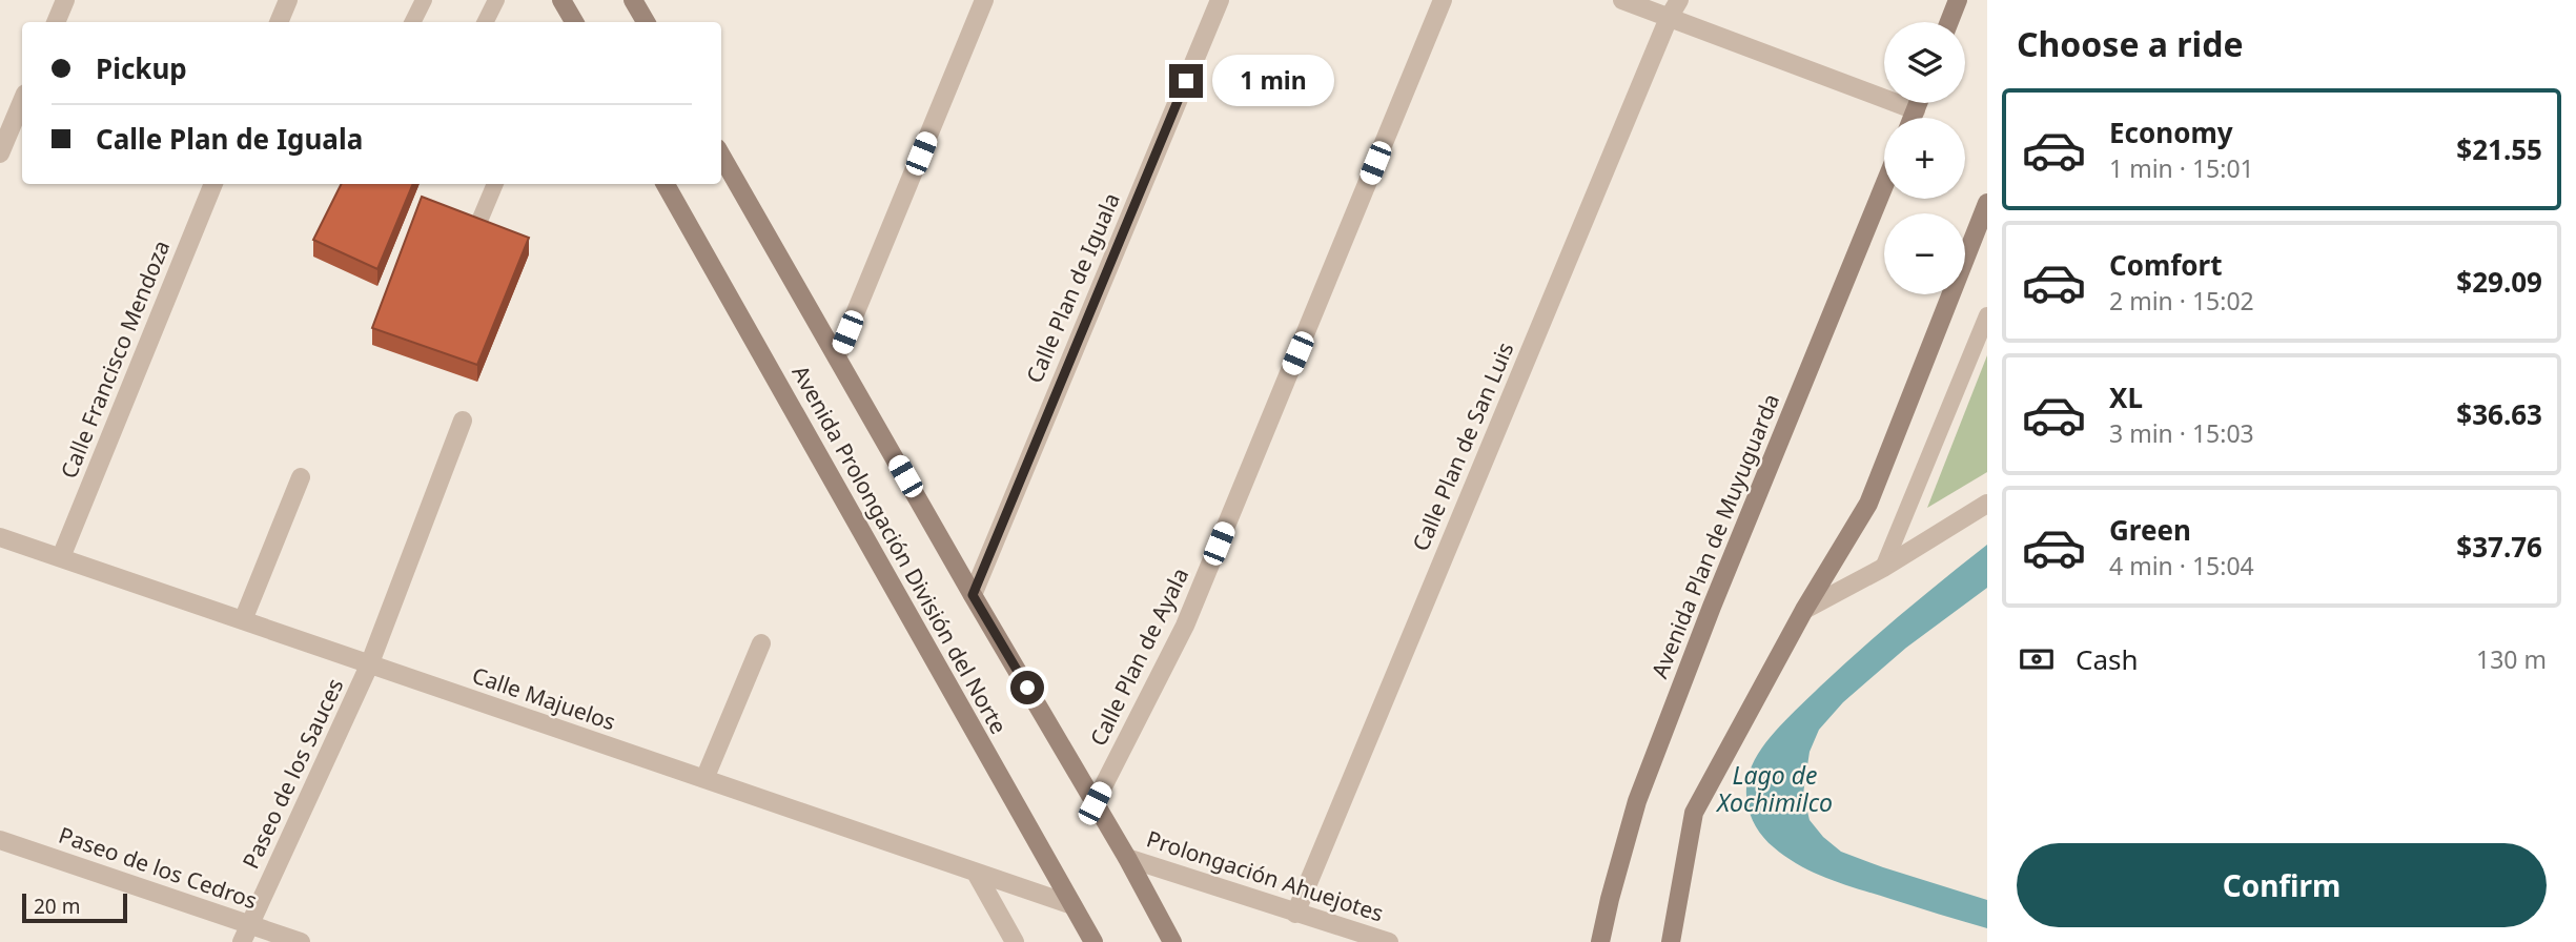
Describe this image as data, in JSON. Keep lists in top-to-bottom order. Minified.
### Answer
{"streets":{"main road":["Avenida Plan de Muyuguarda","Avenida Prolongación División del Norte"],"street":["Calle Plan de Iguala","Calle Francisco Mendoza","Calle Plan de San Luis","Calle Plan de Ayala","Calle Majuelos","Paseo de los Sauces","Paseo de los Cedros","Prolongación Ahuejotes"]},"crossings":[["Calle Plan de Iguala","Avenida Prolongación División del Norte"],["Calle Francisco Mendoza","Calle Majuelos"],["Calle Plan de San Luis","Prolongación Ahuejotes"],["Avenida Prolongación División del Norte","Calle Plan de Ayala"],["Avenida Prolongación División del Norte","Calle Majuelos"],["Avenida Prolongación División del Norte","Prolongación Ahuejotes"],["Calle Majuelos","Paseo de los Sauces"],["Paseo de los Sauces","Paseo de los Cedros"]],"water":["Lago de Xochimilco"],"scale_bar":"20 m","page":{"heading":"Choose a ride","map_buttons":["+","−"],"banner":["Pickup","Calle Plan de Iguala"],"bubble":"1 min","list":[{"name":"Economy","note":"1 min · 15:01","value":"$21.55"},{"name":"Comfort","note":"2 min · 15:02","value":"$29.09"},{"name":"XL","note":"3 min · 15:03","value":"$36.63"},{"name":"Green","note":"4 min · 15:04","value":"$37.76"}],"pay":["Cash","130 m"],"buttons":"Confirm","scale":"20 m"}}
